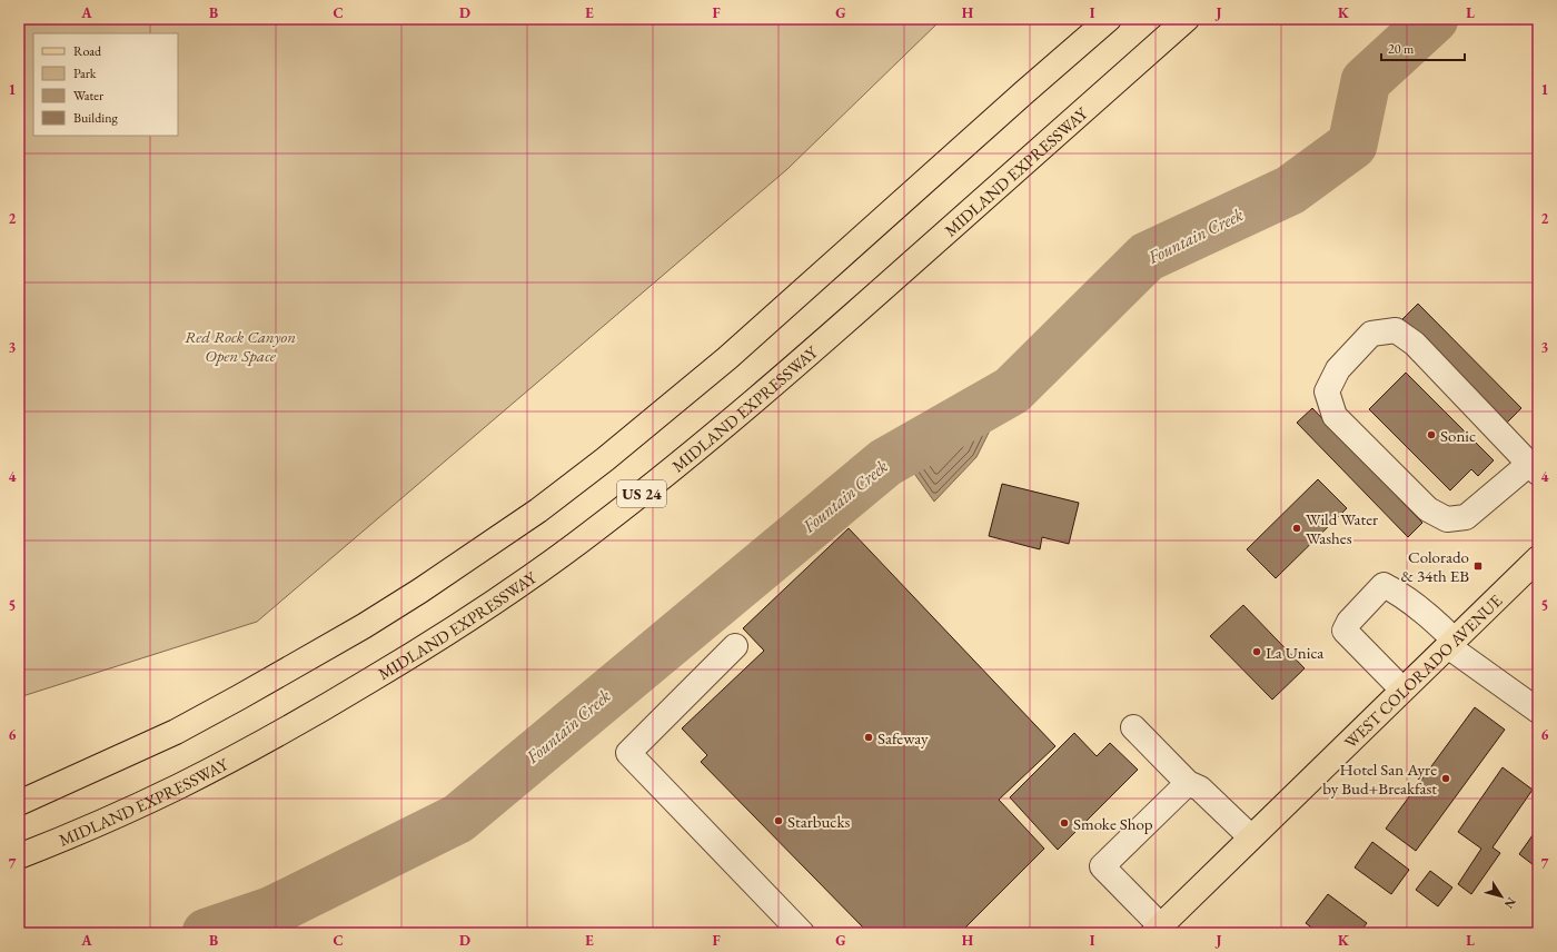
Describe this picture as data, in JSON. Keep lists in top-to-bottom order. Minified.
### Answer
{"streets":{"main road":["MIDLAND EXPRESSWAY","US 24","WEST COLORADO AVENUE"]},"water":["Fountain Creek"],"parks":["Red Rock Canyon Open Space"],"places":{"other":["Sonic","Wild Water Washes","La Unica","Safeway","Hotel San Ayre by Bud+Breakfast","Starbucks","Smoke Shop"],"transit":["Colorado & 34th EB"]},"legend":["Road","Park","Water","Building"],"scale_bar":"20 m","north":"bottom right","grid":{"columns":["A","B","C","D","E","F","G","H","I","J","K","L"],"rows":["1","2","3","4","5","6","7"]}}
